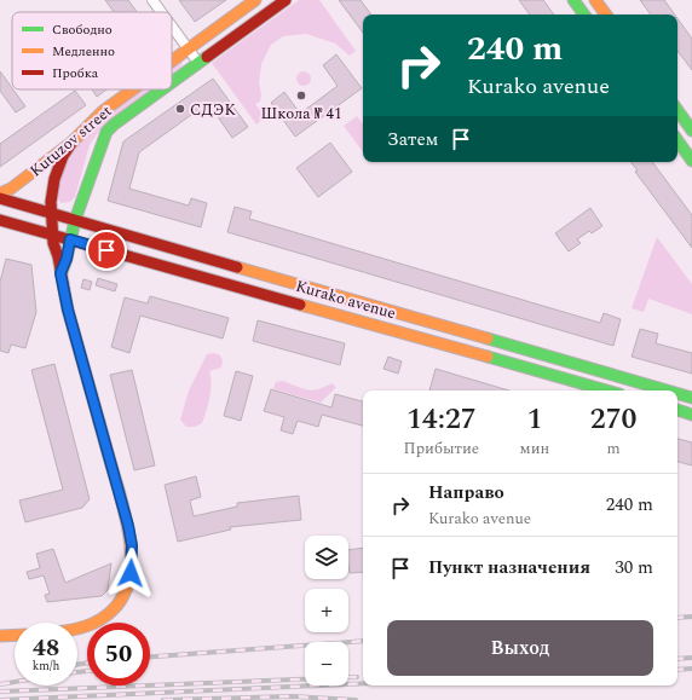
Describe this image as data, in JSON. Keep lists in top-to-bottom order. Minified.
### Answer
{"streets":{"main road":["Kutuzov street","Kurako avenue"]},"places":["Школа № 41","СДЭК"],"legend":["Свободно","Медленно","Пробка"],"page":{"turn":["240 m","Kurako avenue"],"then":"Затем","eta":["14:27","Прибытие","1","мин","270","m"],"list":[{"name":"Направо","note":"Kurako avenue","value":"240 m"},{"name":"Пункт назначения","value":"30 m"}],"map_buttons":["+","−"],"buttons":"Выход","speed":"48 km/h","limit":"50"}}
